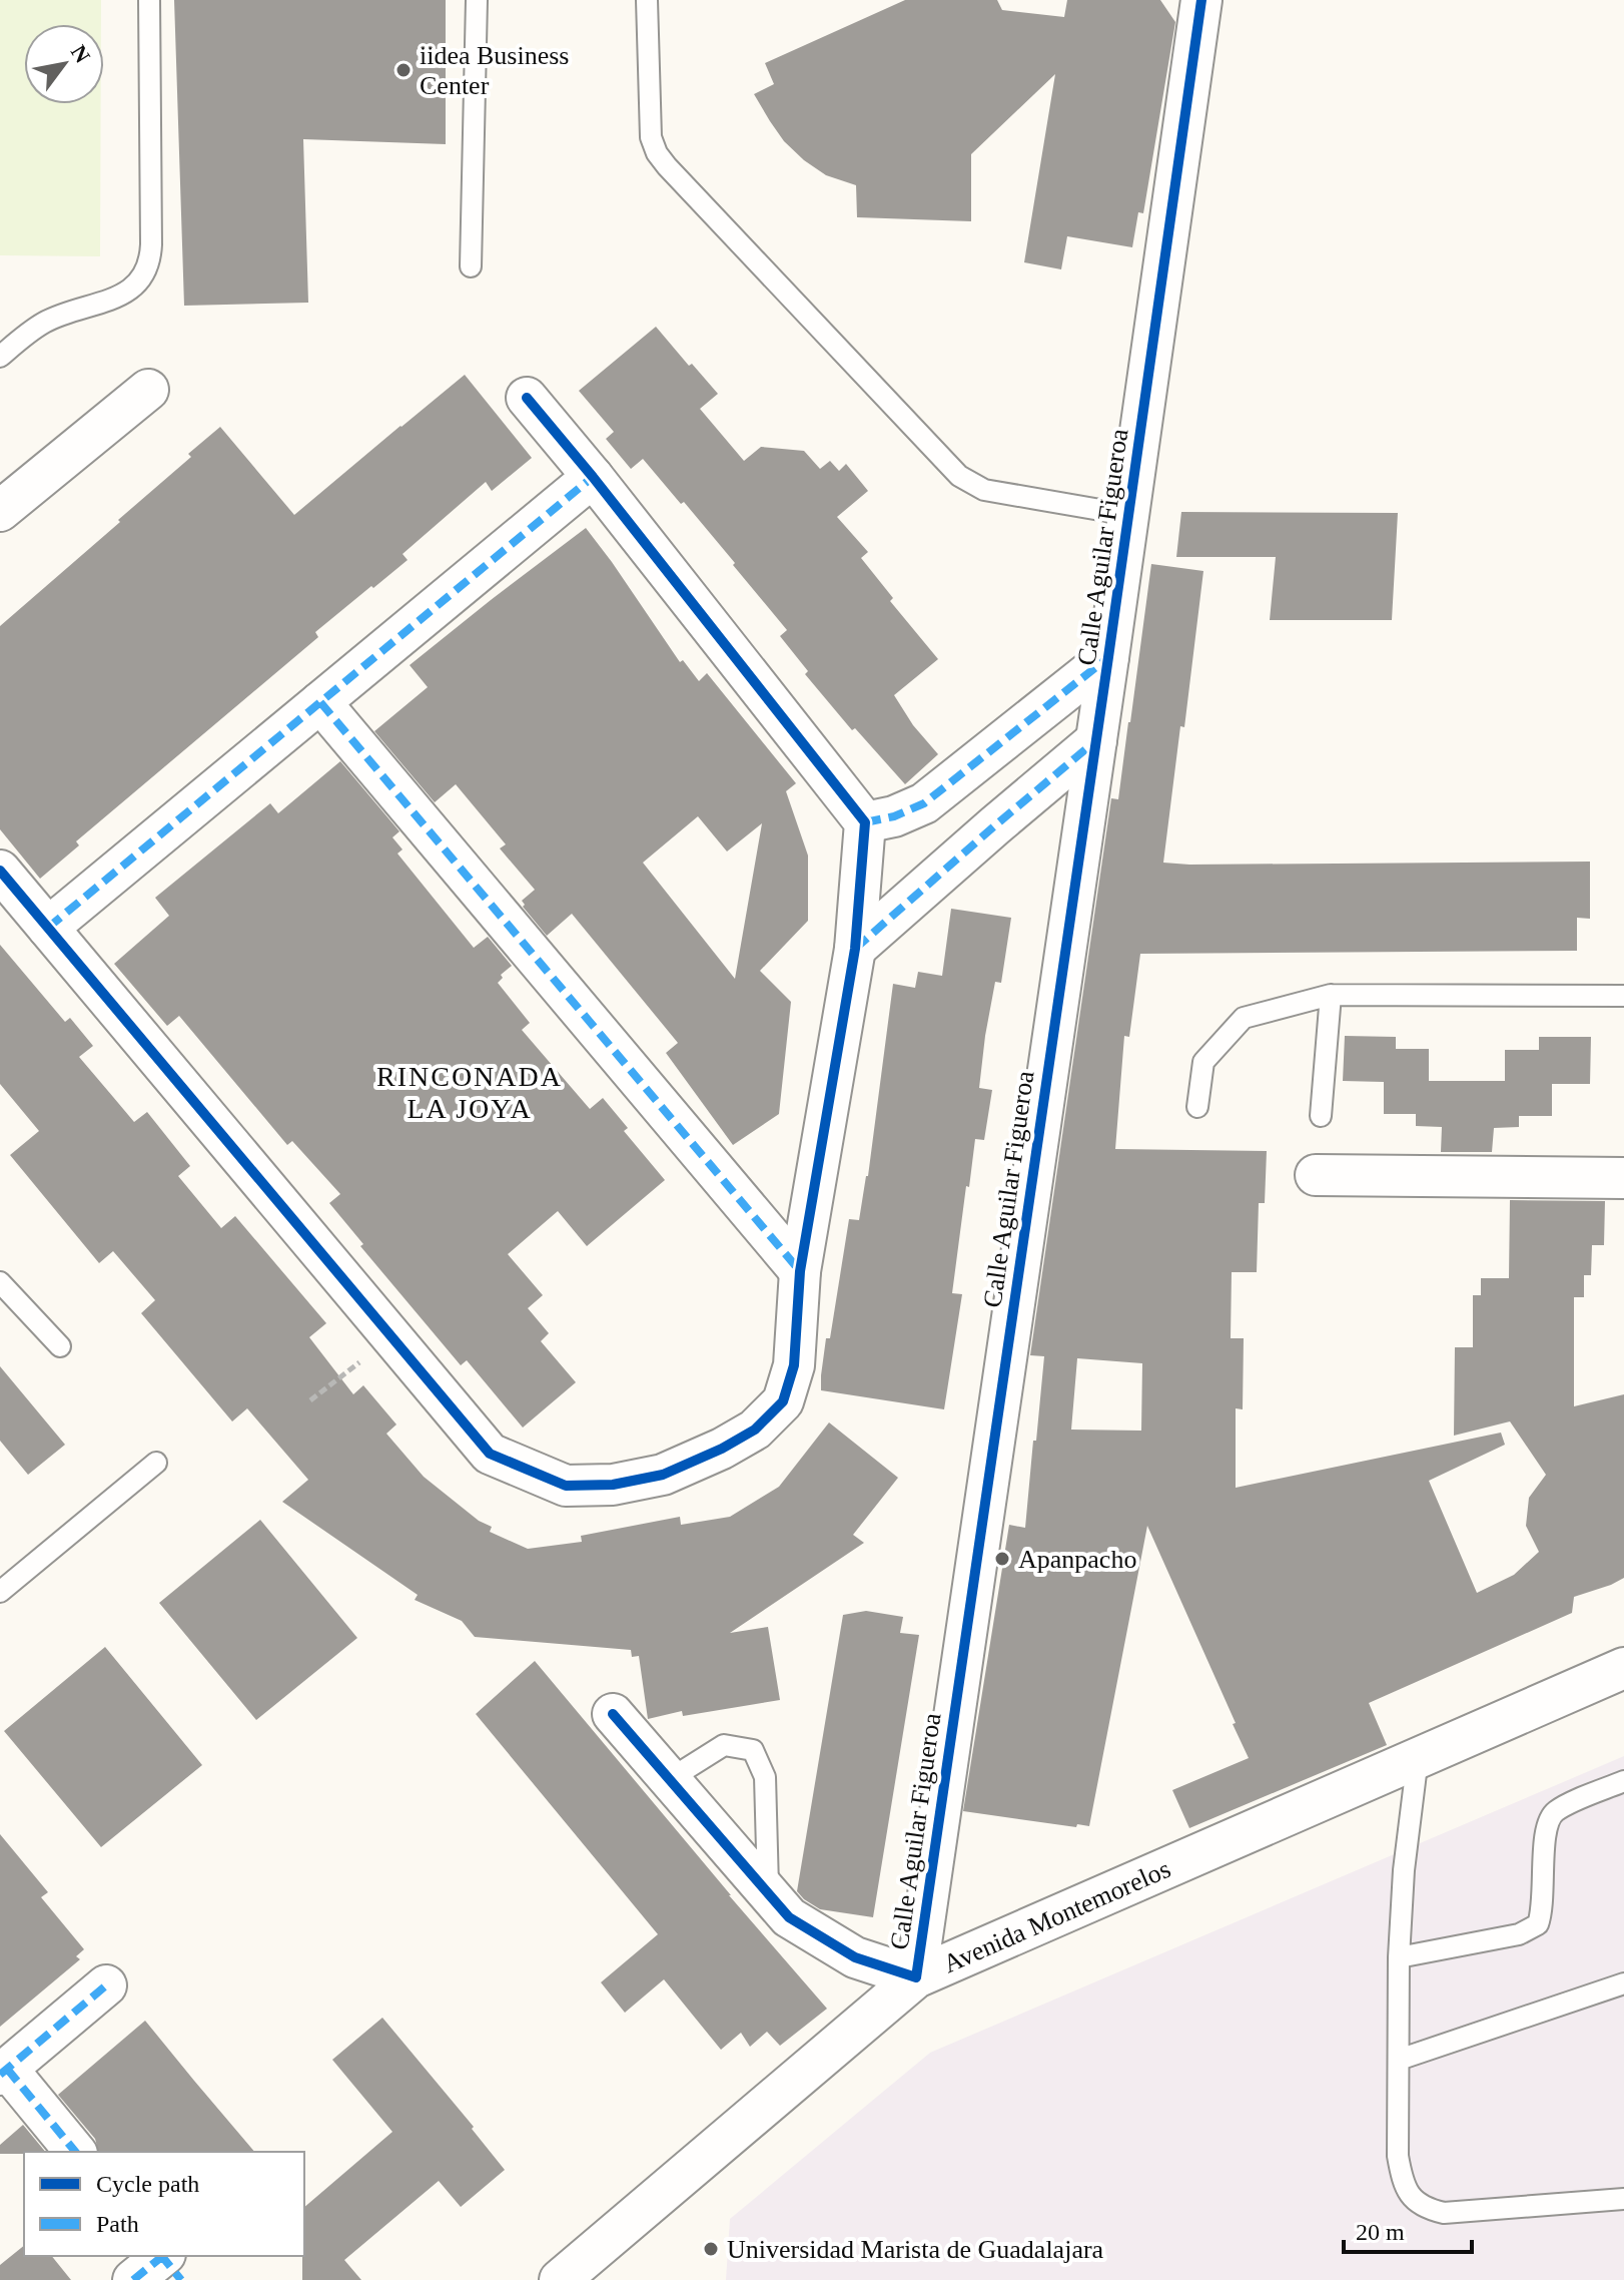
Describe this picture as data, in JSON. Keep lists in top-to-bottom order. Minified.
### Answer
{"streets":{"street":["Calle Aguilar Figueroa","Avenida Montemorelos"]},"crossings":[["Calle Aguilar Figueroa","Avenida Montemorelos"]],"districts":["RINCONADA LA JOYA"],"places":["iidea Business Center","Apanpacho","Universidad Marista de Guadalajara"],"legend":["Cycle path","Path"],"scale_bar":"20 m","north":"top right"}
